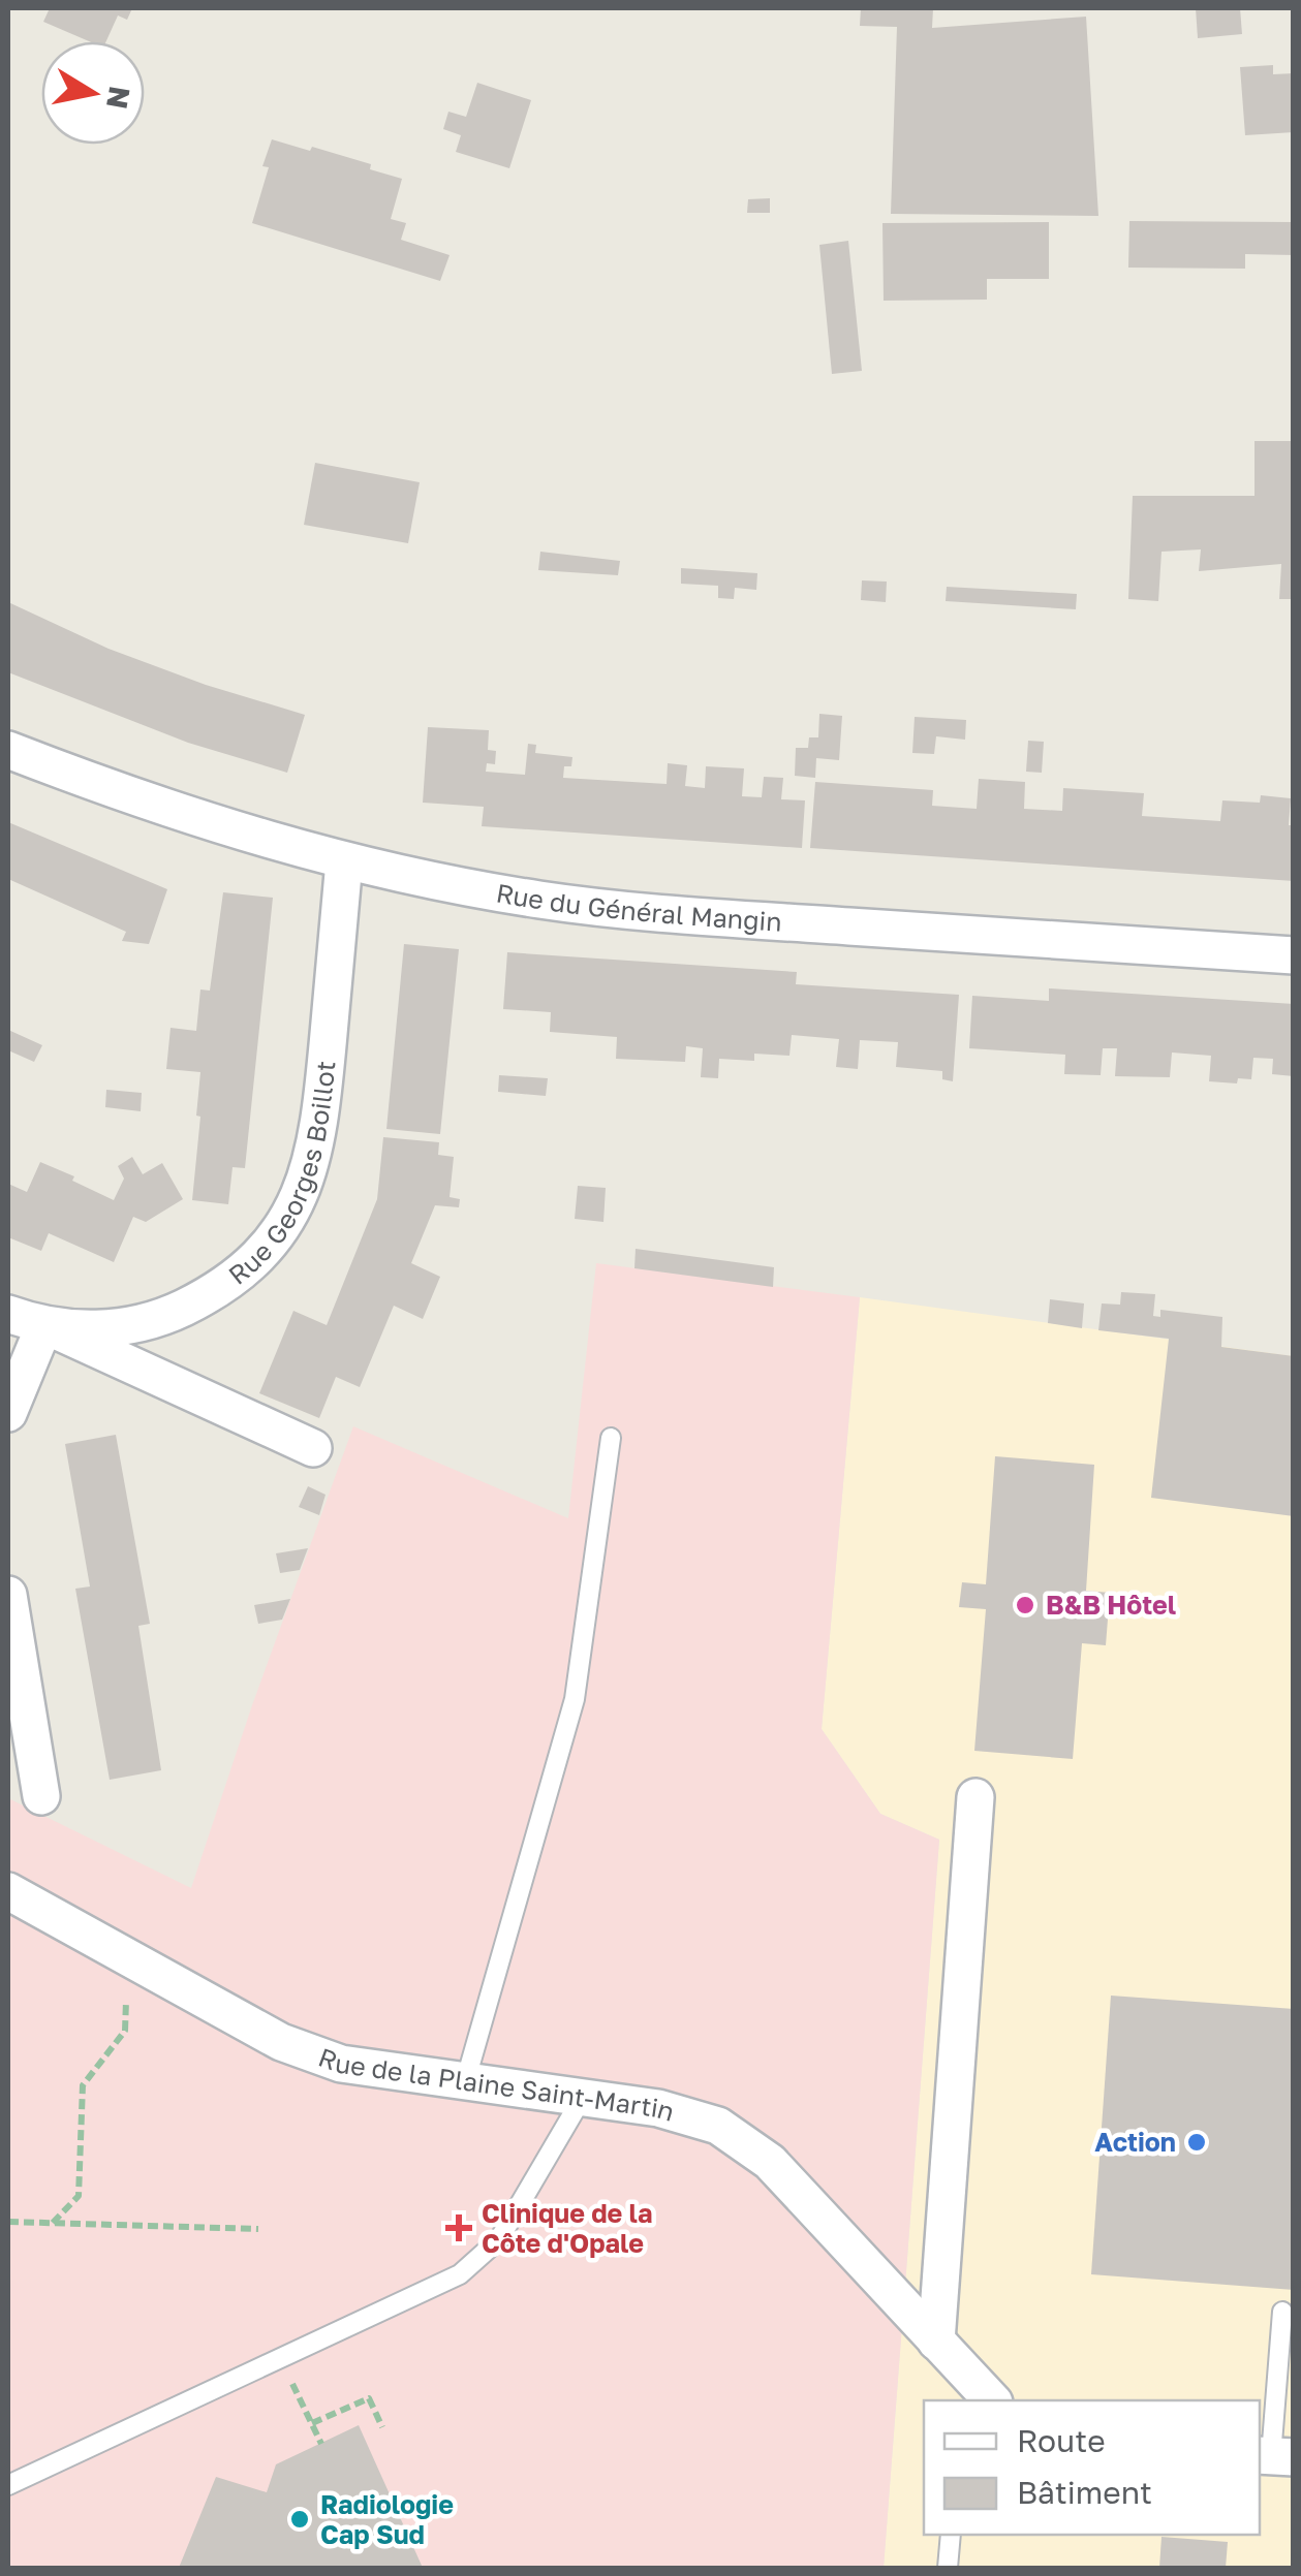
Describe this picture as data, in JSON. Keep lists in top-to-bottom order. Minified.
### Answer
{"streets":{"street":["Rue du Général Mangin","Rue Georges Boillot","Rue de la Plaine Saint-Martin"]},"crossings":[["Rue du Général Mangin","Rue Georges Boillot"]],"places":{"other":["B&B Hôtel","Action","Radiologie Cap Sud"],"health":["Clinique de la Côte d'Opale"]},"legend":["Route","Bâtiment"],"north":"right"}
